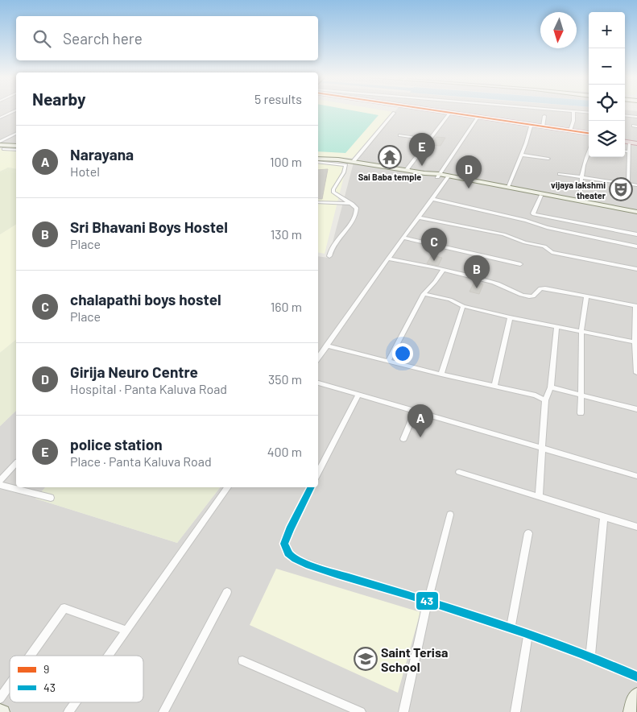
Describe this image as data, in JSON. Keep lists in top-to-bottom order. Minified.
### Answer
{"places":{"temple":["Sai Baba temple"],"theatre":["vijaya lakshmi theater"],"school or university":["Saint Terisa School"]},"lines":["transit line 9","transit line 43"],"legend":["9","43"],"north":"bottom","page":{"map_buttons":["+","−"],"search":"Search here","heading":["Nearby","5 results"],"list":[{"mark":"A","name":"Narayana","note":"Hotel","value":"100 m"},{"mark":"B","name":"Sri Bhavani Boys Hostel","note":"Place","value":"130 m"},{"mark":"C","name":"chalapathi boys hostel","note":"Place","value":"160 m"},{"mark":"D","name":"Girija Neuro Centre","note":"Hospital · Panta Kaluva Road","value":"350 m"},{"mark":"E","name":"police station","note":"Place · Panta Kaluva Road","value":"400 m"}],"pins":["E","D","C","B","A"]}}
